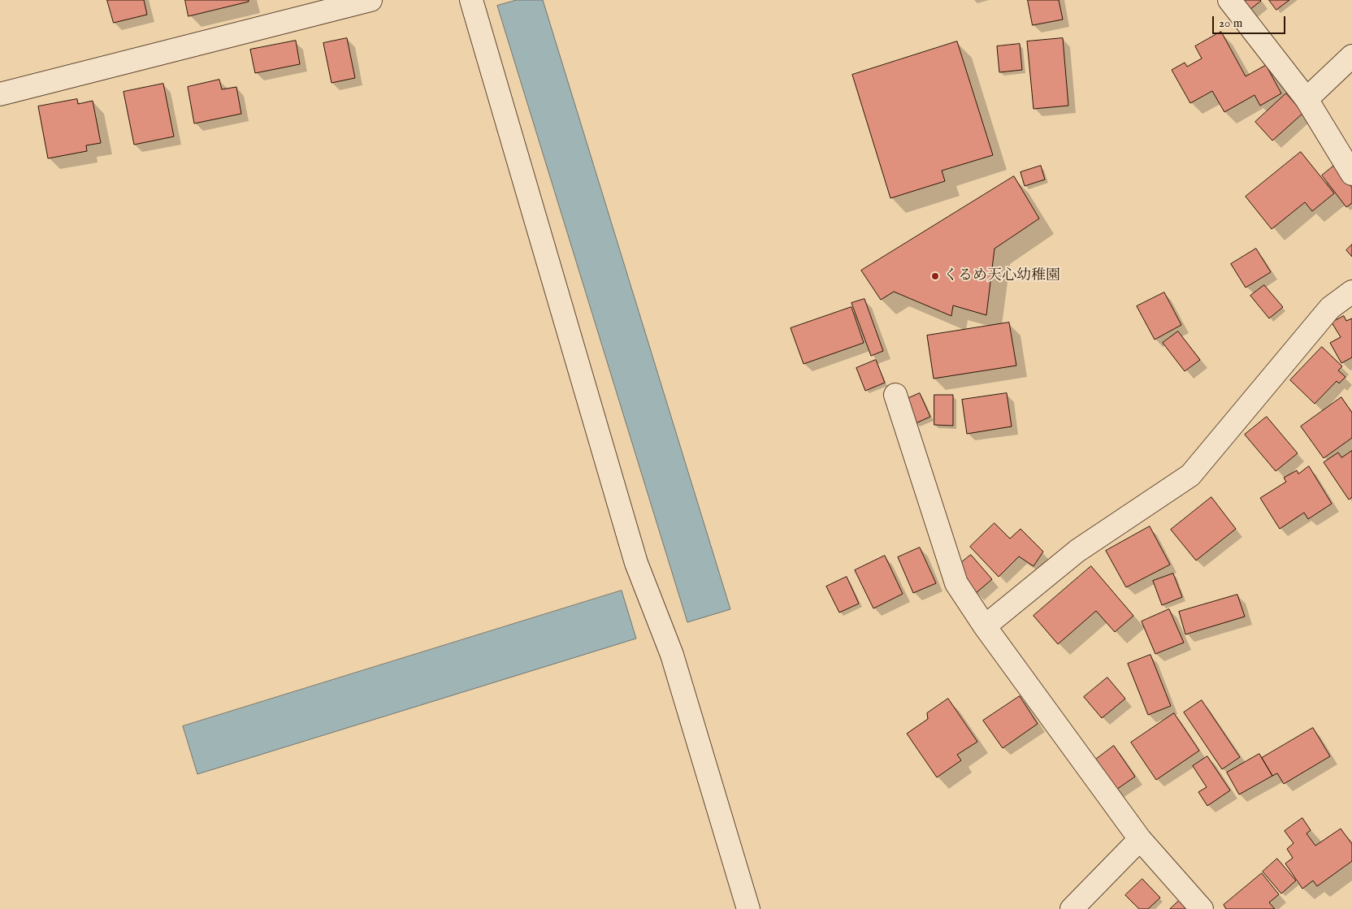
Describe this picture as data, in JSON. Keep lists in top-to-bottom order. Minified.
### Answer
{"places":["くるめ天心幼稚園"],"scale_bar":"20 m"}
